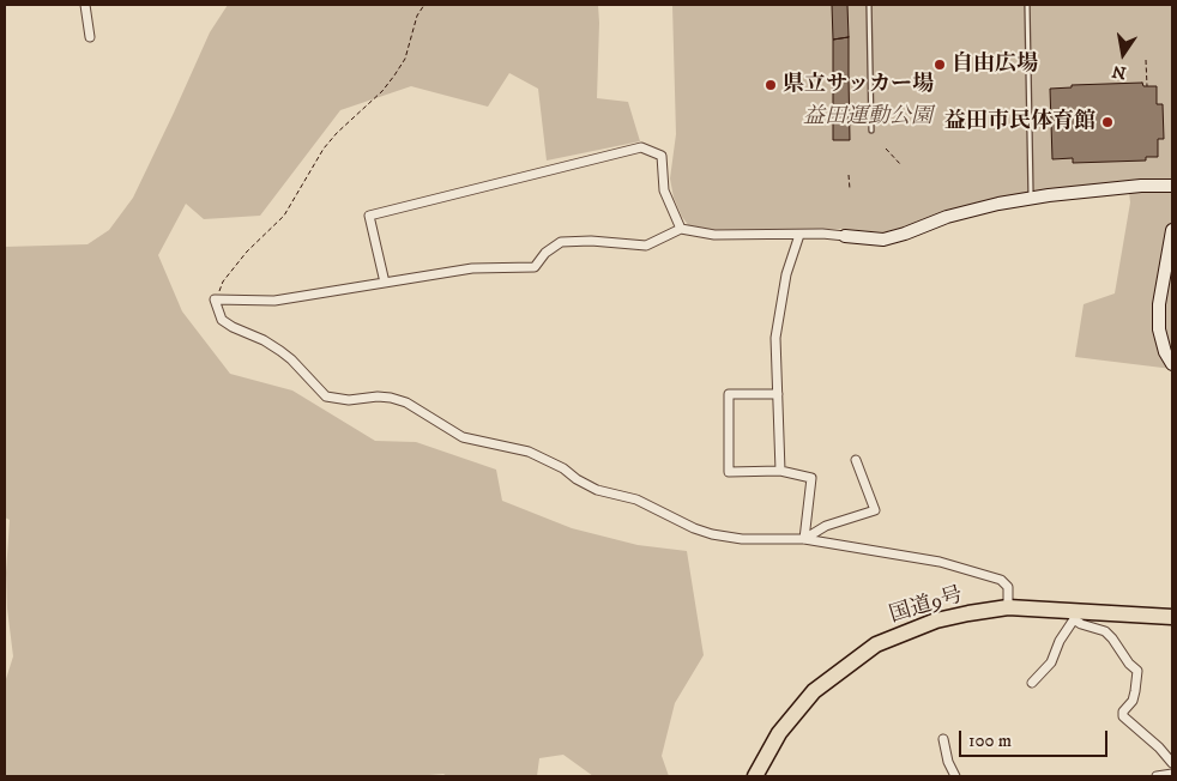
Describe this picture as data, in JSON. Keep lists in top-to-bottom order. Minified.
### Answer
{"streets":{"highway":["国道9号"]},"parks":["益田運動公園"],"places":["自由広場","県立サッカー場","益田市民体育館"],"scale_bar":"100 m","north":"bottom"}
